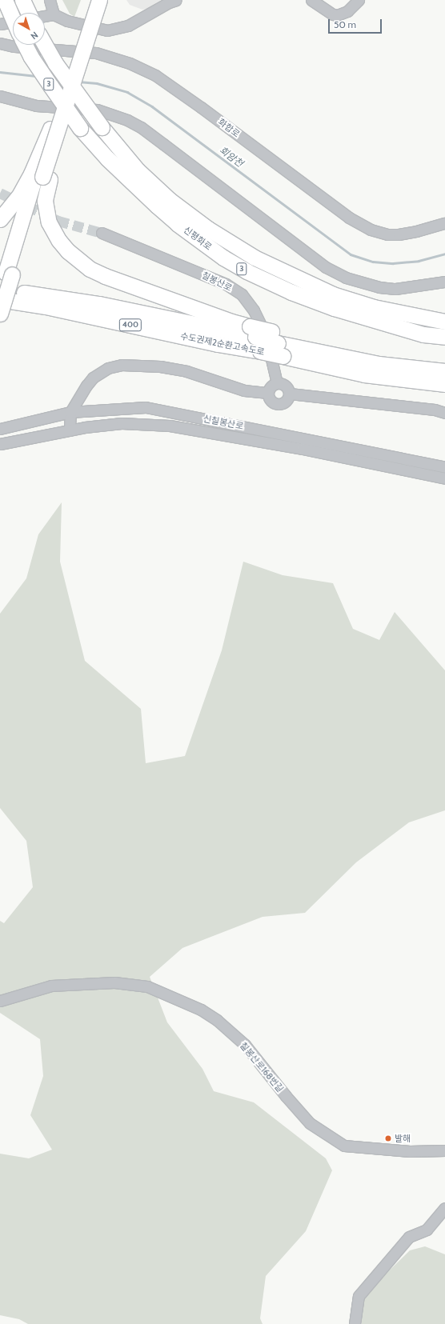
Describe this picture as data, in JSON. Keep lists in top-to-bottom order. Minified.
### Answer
{"streets":{"highway":["3","신평화로","400","수도권제2순환고속도로"],"street":["화합로","칠봉산로","신칠봉산로","칠봉산로168번길"]},"water":["회암천"],"places":["발해"],"scale_bar":"50 m","north":"bottom right"}
